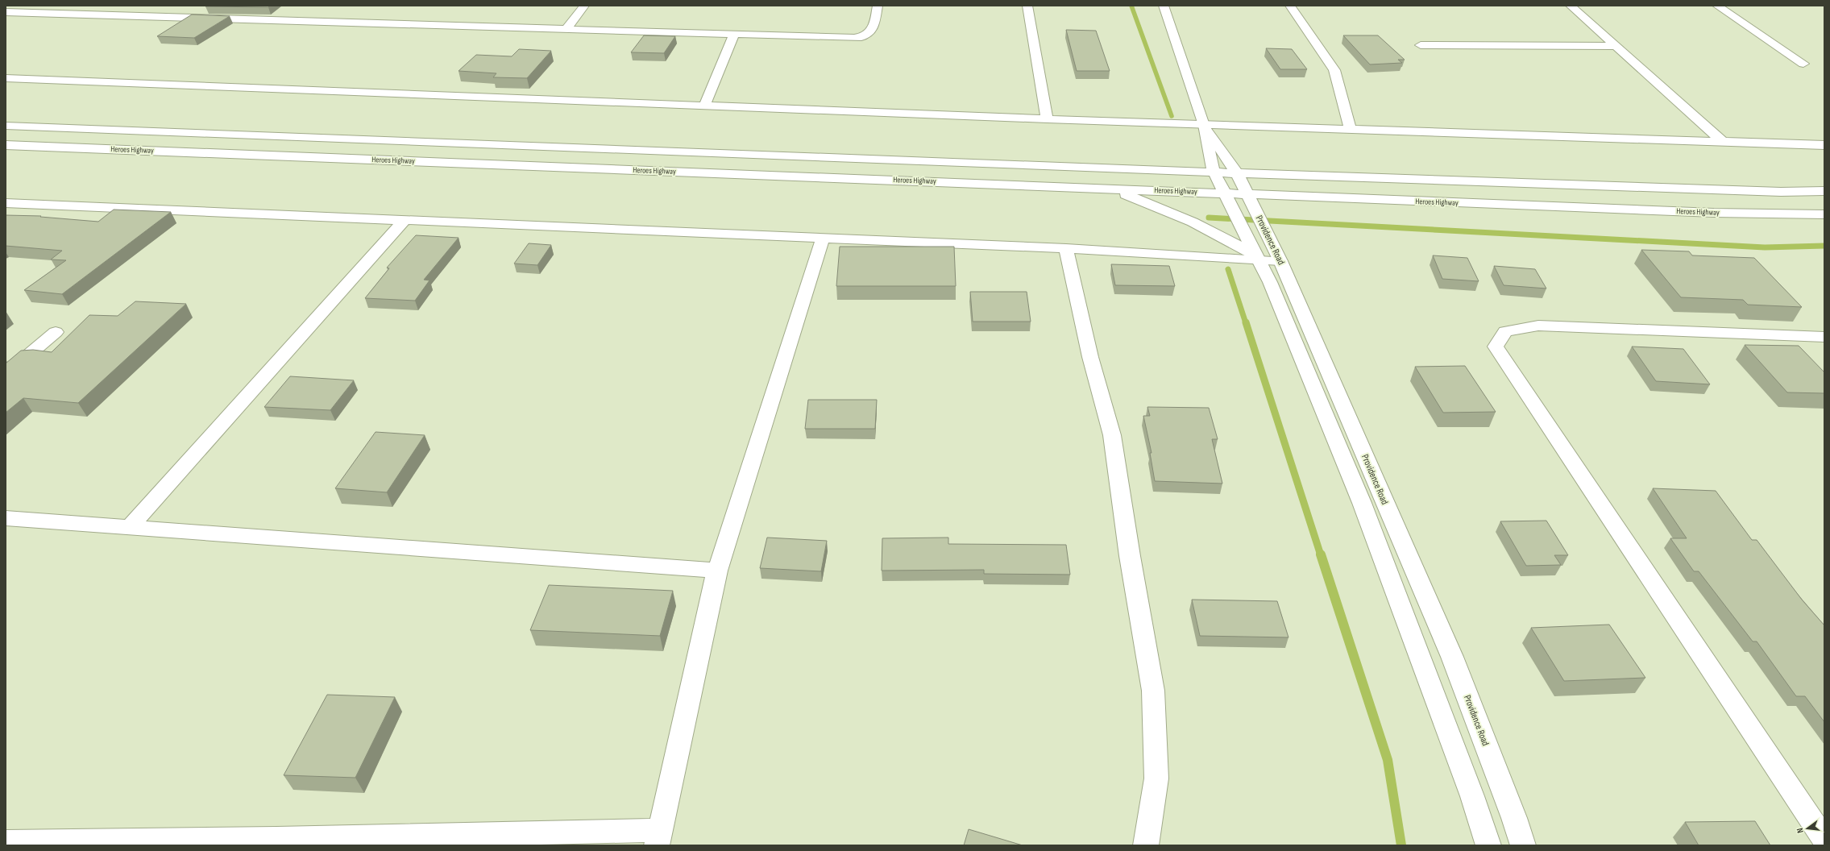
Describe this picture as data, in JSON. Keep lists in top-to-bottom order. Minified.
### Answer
{"streets":{"street":["Heroes Highway","Providence Road"]},"crossings":[["Heroes Highway","Providence Road"]],"north":"left"}
